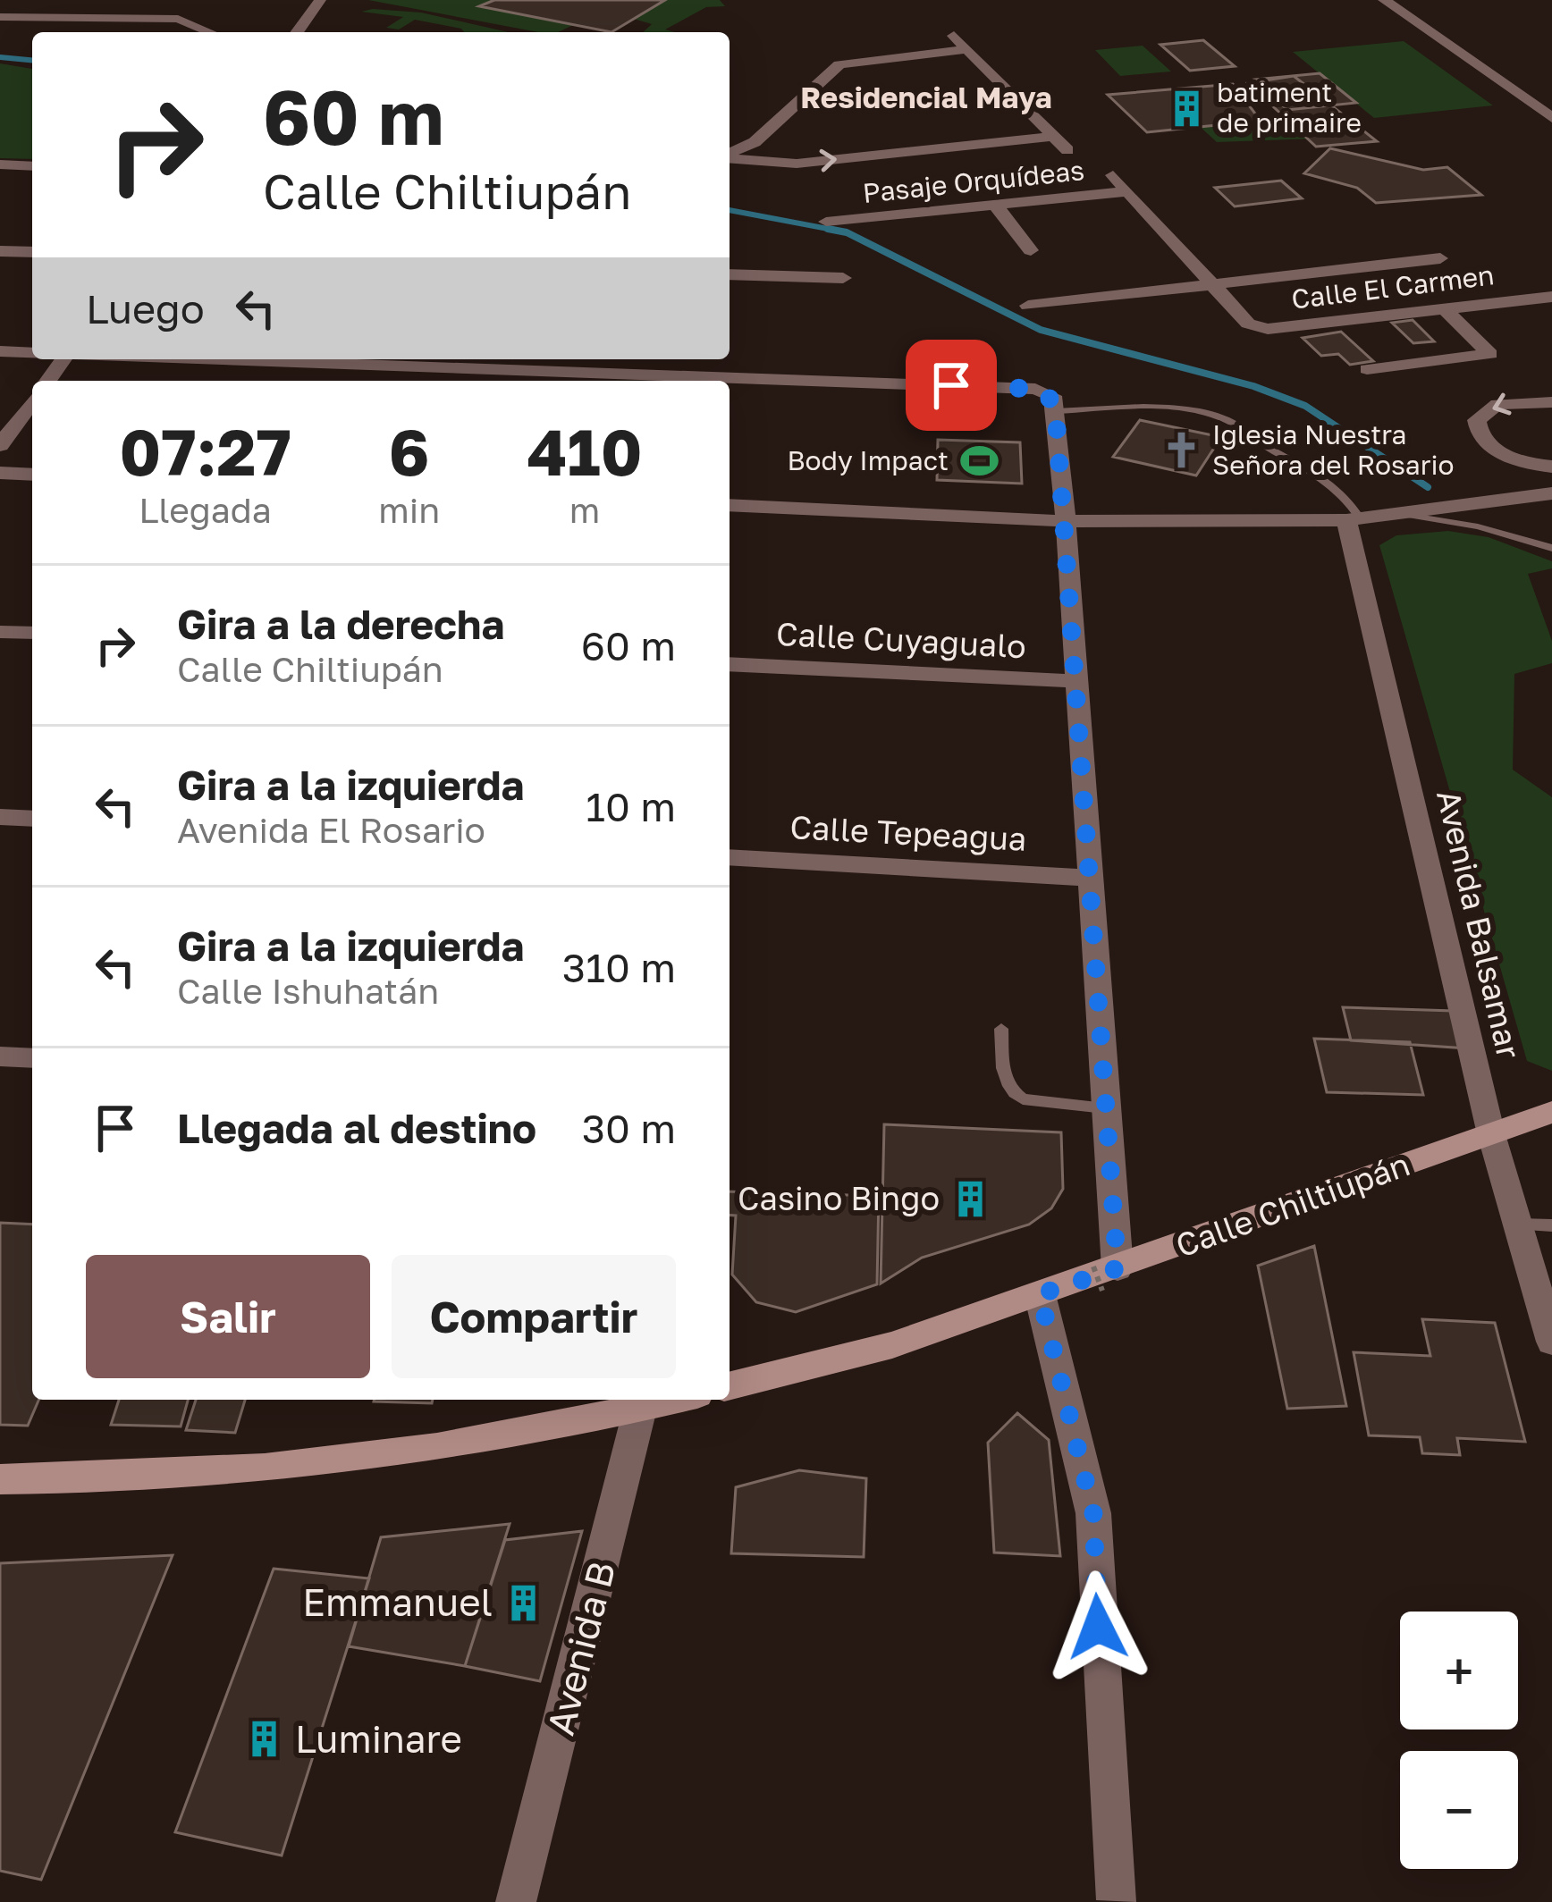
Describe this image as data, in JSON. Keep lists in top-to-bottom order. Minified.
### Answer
{"streets":{"main road":["Calle Chiltiupán"],"street":["Pasaje Orquídeas","Calle El Carmen","Calle Cuyagualo","Calle Tepeagua","Avenida Balsamar","Avenida B"]},"crossings":[["Pasaje Orquídeas","Calle El Carmen"],["Avenida Balsamar","Calle Chiltiupán"]],"districts":["Residencial Maya"],"places":{"building":["batiment de primaire","Casino Bingo","Emmanuel","Luminare"],"church":["Iglesia Nuestra Señora del Rosario"],"sports":["Body Impact"]},"page":{"turn":["60 m","Calle Chiltiupán"],"then":"Luego","eta":["07:27","Llegada","6","min","410","m"],"list":[{"name":"Gira a la derecha","note":"Calle Chiltiupán","value":"60 m"},{"name":"Gira a la izquierda","note":"Avenida El Rosario","value":"10 m"},{"name":"Gira a la izquierda","note":"Calle Ishuhatán","value":"310 m"},{"name":"Llegada al destino","value":"30 m"}],"buttons":["Salir","Compartir"],"map_buttons":["+","−"]}}
